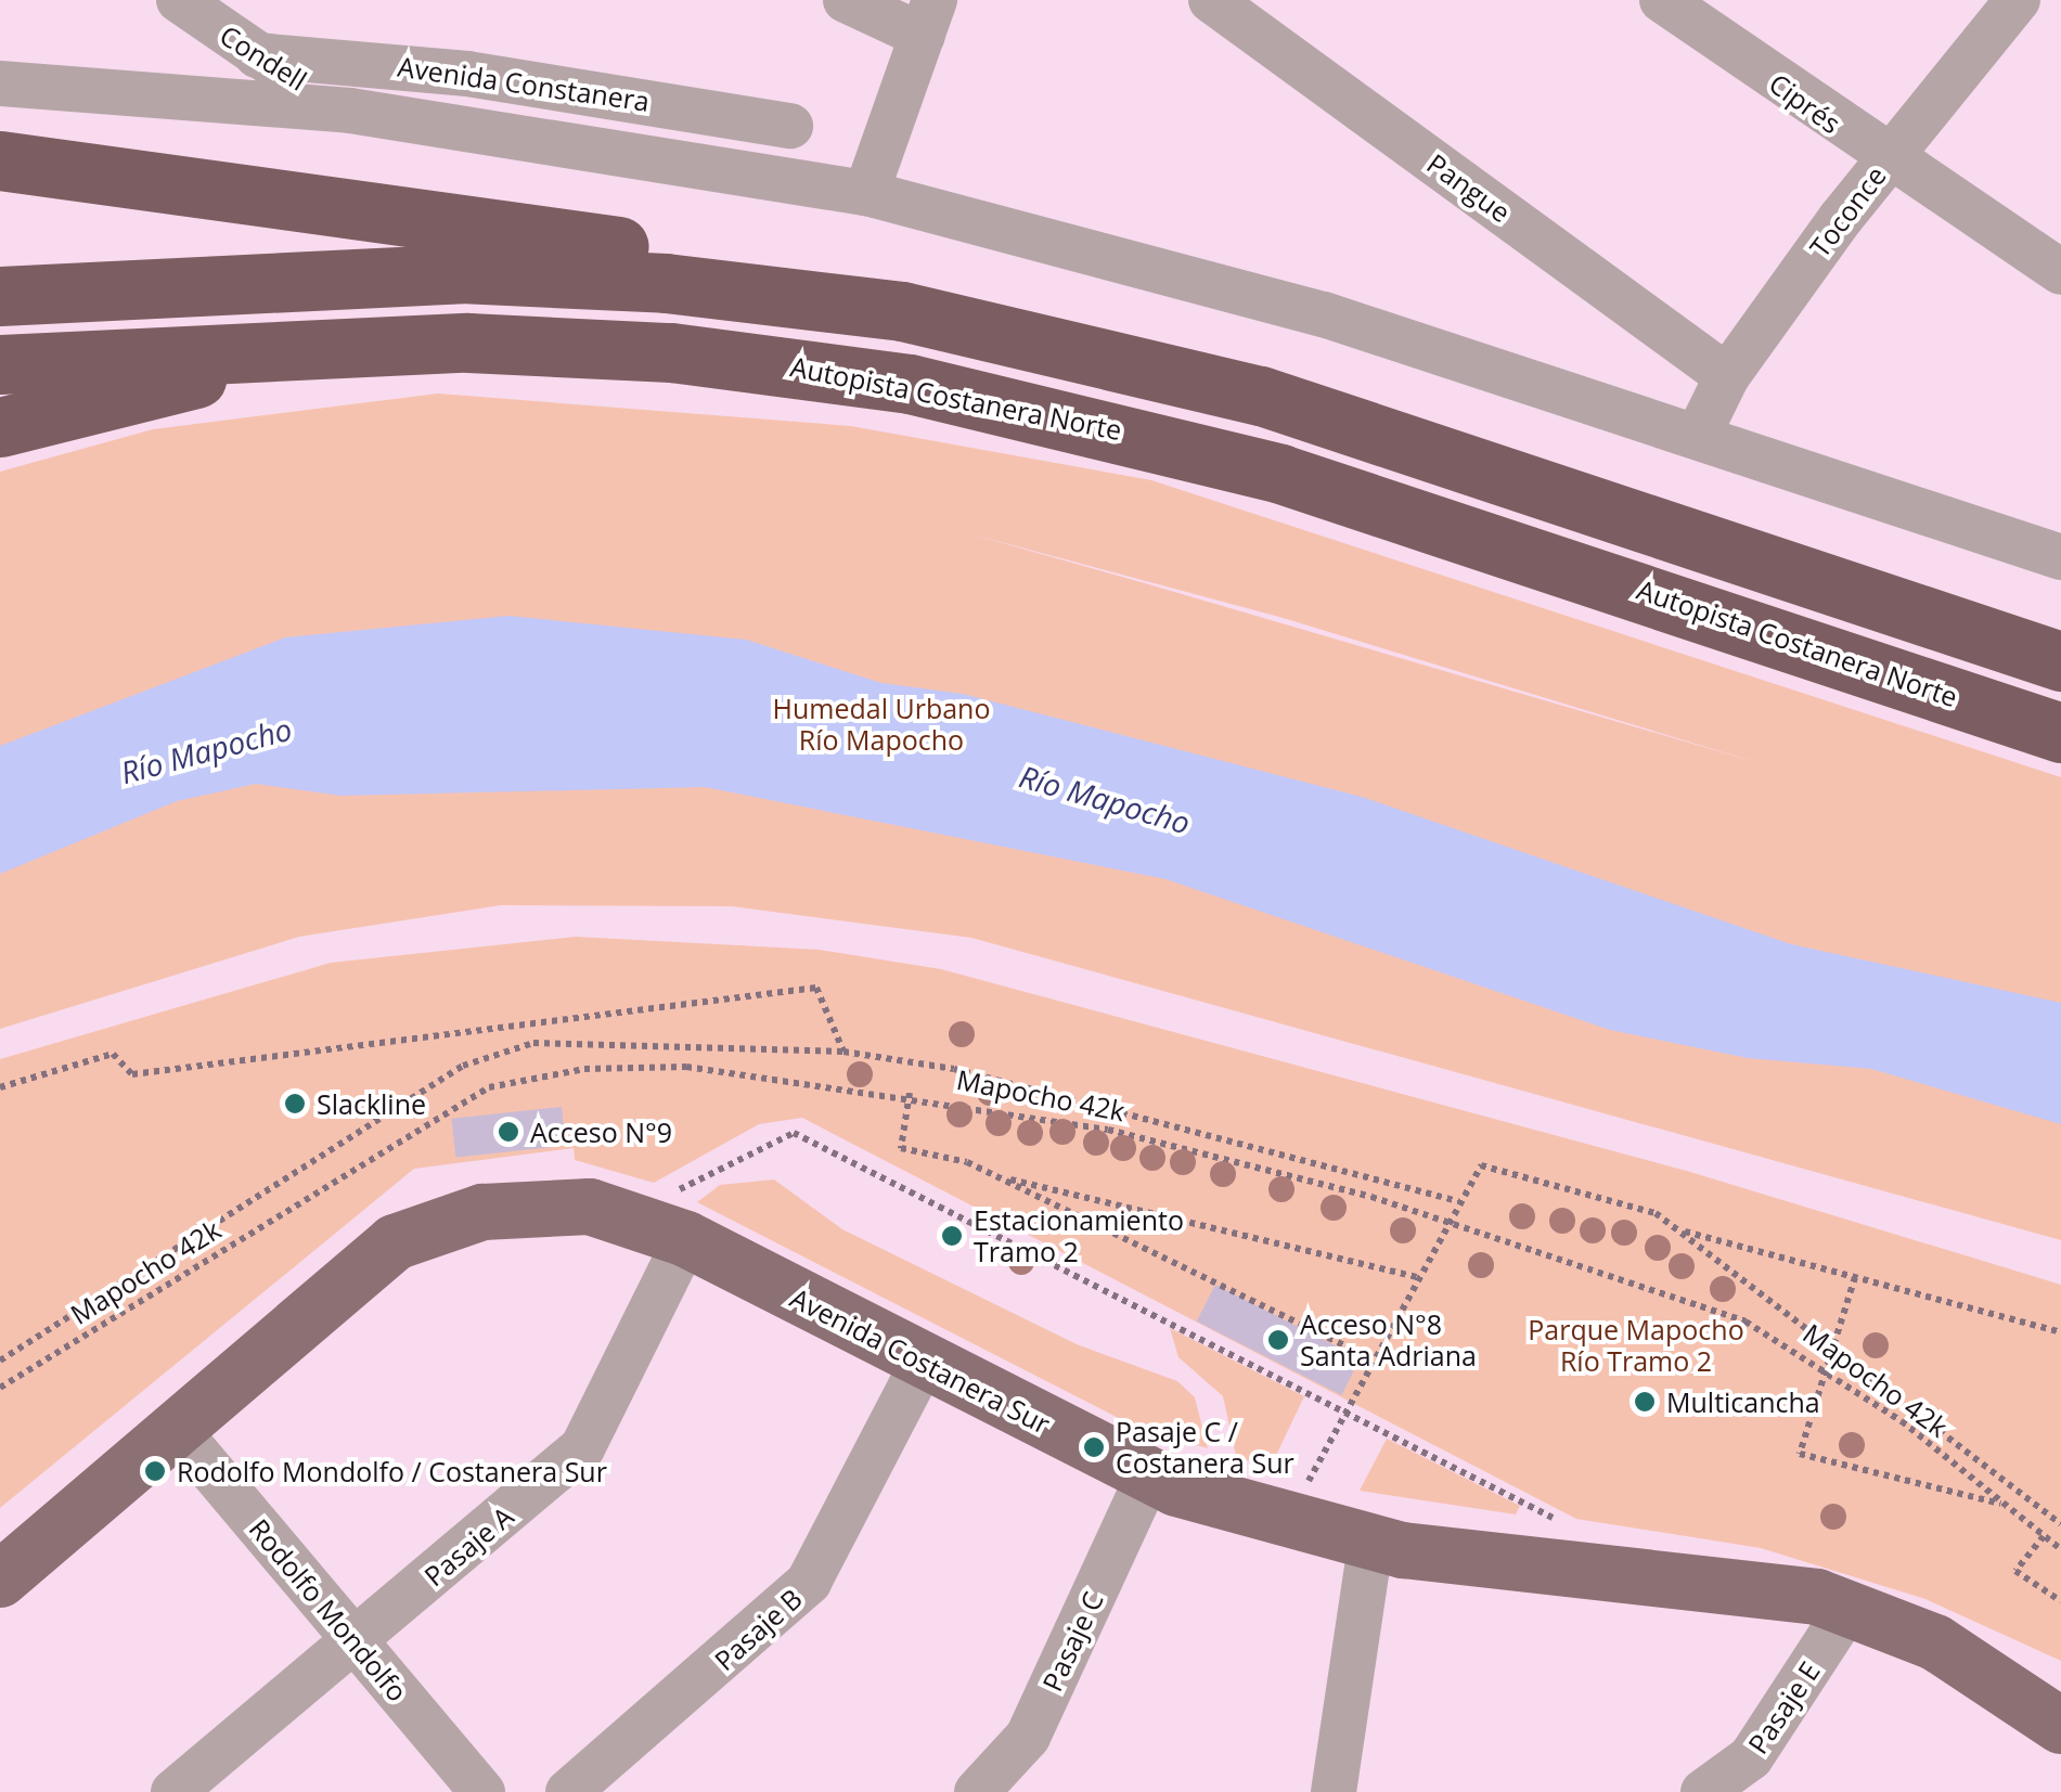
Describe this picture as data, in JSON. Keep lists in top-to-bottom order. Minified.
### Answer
{"streets":{"highway":["Autopista Costanera Norte"],"main road":["Avenida Costanera Sur"],"street":["Condell","Avenida Constanera","Ciprés","Pangue","Toconce","Pasaje A","Rodolfo Mondolfo","Pasaje B","Pasaje C","Pasaje E"],"path":["Mapocho 42k"]},"crossings":[["Condell","Avenida Constanera"],["Ciprés","Toconce"],["Pangue","Toconce"],["Avenida Costanera Sur","Pasaje A"],["Avenida Costanera Sur","Rodolfo Mondolfo"],["Avenida Costanera Sur","Pasaje B"],["Avenida Costanera Sur","Pasaje C"],["Avenida Costanera Sur","Pasaje E"],["Pasaje A","Rodolfo Mondolfo"]],"water":["Río Mapocho"],"parks":["Humedal Urbano Río Mapocho","Parque Mapocho Río Tramo 2"],"places":["Slackline","Acceso N°9","Estacionamiento Tramo 2","Acceso N°8 Santa Adriana","Multicancha","Pasaje C / Costanera Sur","Rodolfo Mondolfo / Costanera Sur"]}
